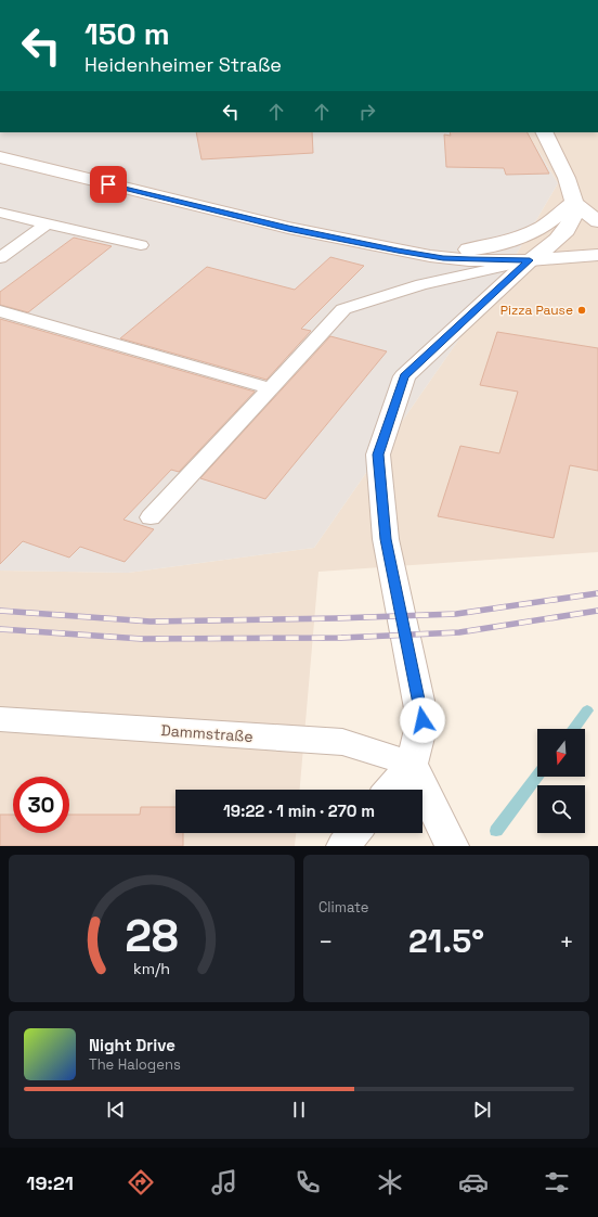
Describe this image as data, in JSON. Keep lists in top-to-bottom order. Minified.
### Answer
{"streets":{"street":["Dammstraße"]},"places":["Pizza Pause"],"north":"bottom","page":{"turn":["150 m","Heidenheimer Straße"],"limit":"30","trip":"19:22 · 1 min · 270 m","tile":"Climate","heat":["−","21.5°","+"],"song":["Night Drive","The Halogens"],"tabs":"19:21","gauge":["28","km/h"]}}
